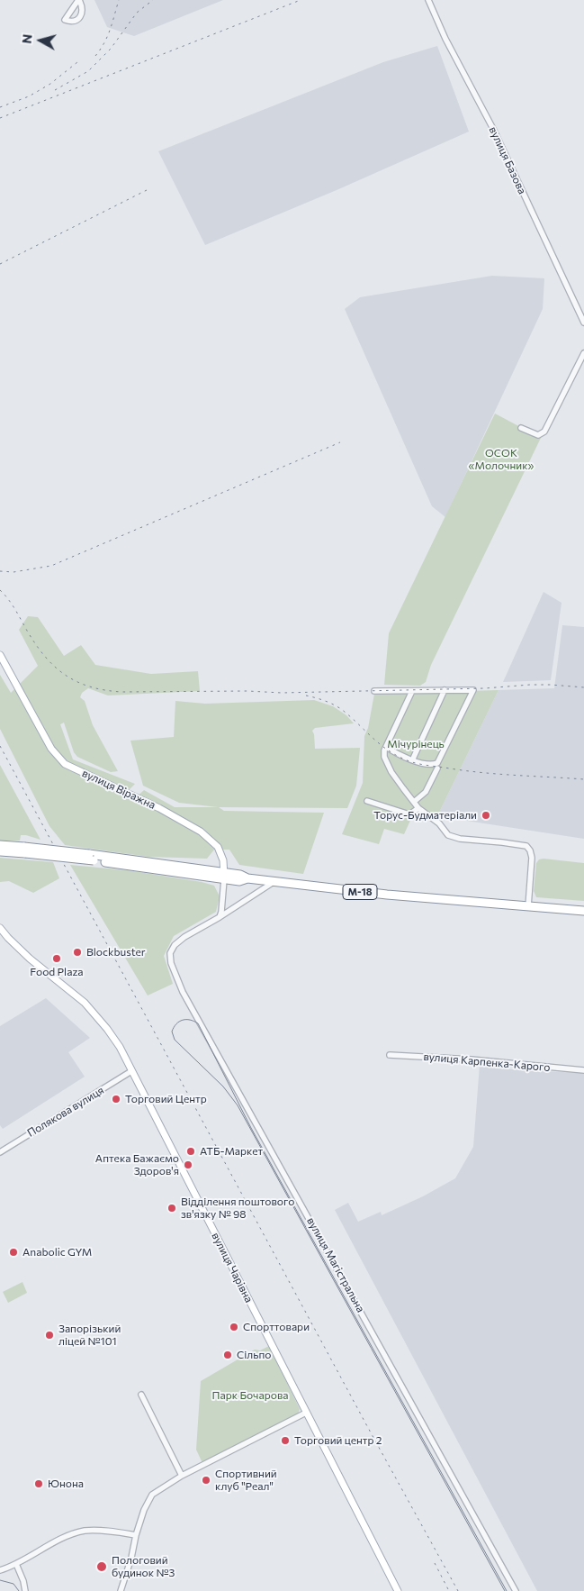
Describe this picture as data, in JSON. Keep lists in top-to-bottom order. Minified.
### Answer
{"streets":{"highway":["М-18"],"main road":["вулиця Віражна","вулиця Чарівна"],"street":["вулиця Базова","вулиця Карпенка-Карого","Полякова вулиця","вулиця Магістральна"]},"crossings":[["вулиця Віражна","М-18"],["вулиця Віражна","вулиця Магістральна"],["М-18","вулиця Магістральна"],["Полякова вулиця","вулиця Чарівна"]],"parks":["ОСОК «Молочник»","Мічурінець","Парк Бочарова"],"places":["Торус-Будматеріали","Blockbuster","Food Plaza","Торговий Центр","АТБ-Маркет","Аптека Бажаємо Здоров'я","Відділення поштового зв'язку № 98","Anabolic GYM","Спорттовари","Запорізький ліцей №101","Сільпо","Торговий центр 2","Спортивний клуб \"Реал\"","Юнона","Пологовий будинок №3"],"north":"left"}
